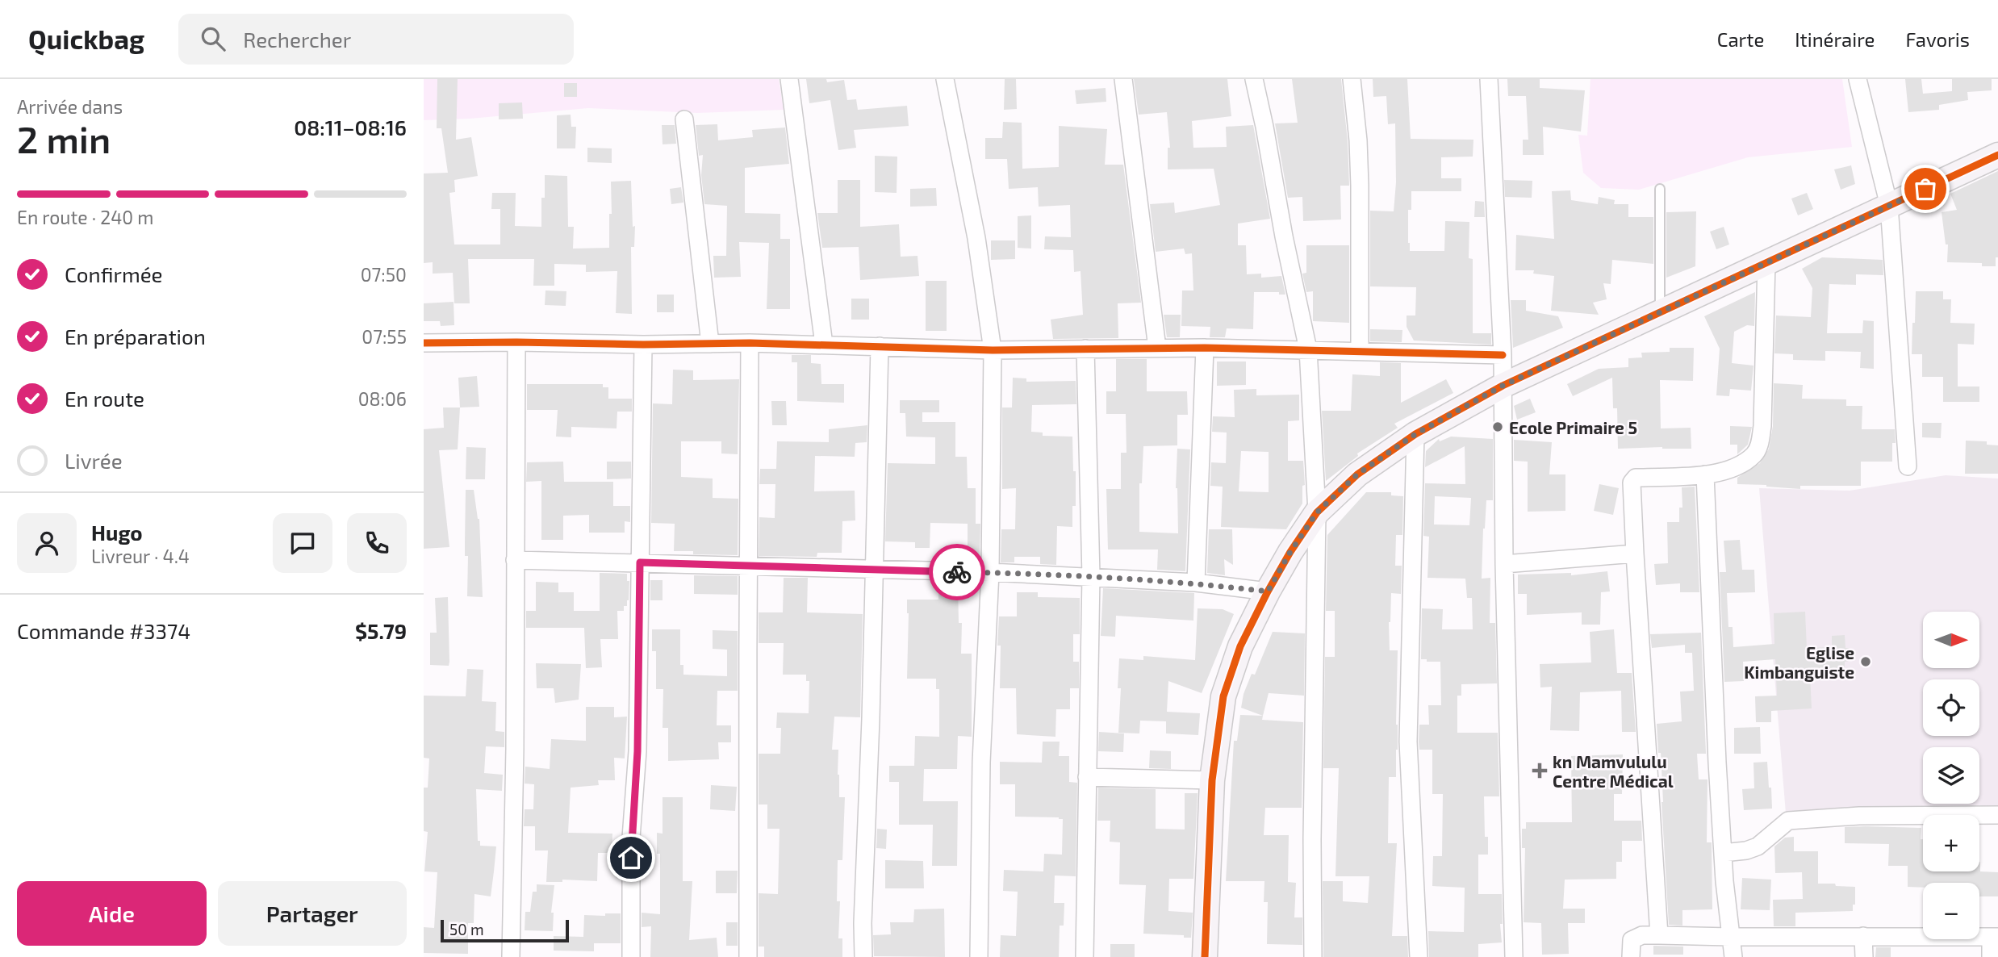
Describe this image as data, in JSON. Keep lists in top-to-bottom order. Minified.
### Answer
{"places":{"other":["Ecole Primaire 5","Eglise Kimbanguiste"],"health":["kn Mamvululu Centre Médical"]},"scale_bar":"50 m","north":"right","page":{"header":"Quickbag","search":"Rechercher","nav":["Carte","Itinéraire","Favoris"],"heading":["2 min","Arrivée dans","08:11–08:16"],"panel":["Hugo","Livreur · 4.4","Commande #3374","$5.79"],"bar":"En route · 240 m","list":[["Confirmée","07:50"],["En préparation","07:55"],["En route","08:06"],"Livrée"],"map_buttons":["+","−"],"buttons":["Aide","Partager"],"scale":"50 m"}}
